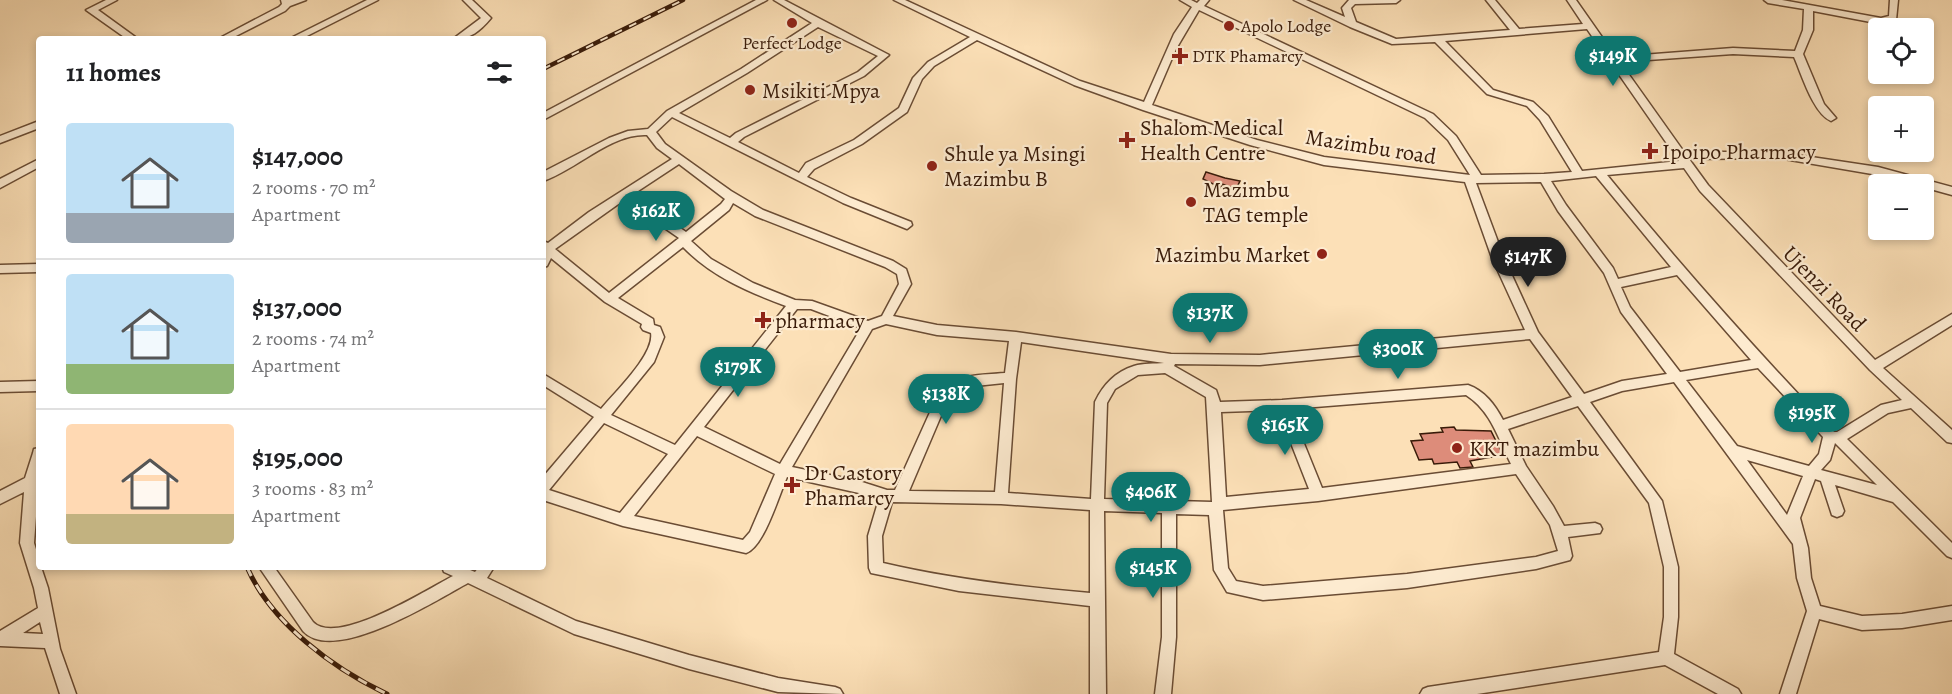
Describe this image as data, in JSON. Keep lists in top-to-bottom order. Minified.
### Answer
{"streets":{"street":["Mazimbu road","Ujenzi Road"]},"crossings":[["Mazimbu road","Ujenzi Road"]],"places":{"other":["Perfect Lodge","Apolo Lodge","Msikiti Mpya","Shule ya Msingi Mazimbu B","Mazimbu TAG temple","Mazimbu Market","KKT mazimbu"],"health":["DTK Phamarcy","Shalom Medical Health Centre","Ipoipo Pharmacy","pharmacy","Dr Castory Phamarcy"]},"page":{"map_buttons":["+","−"],"price":["$149K","$162K","$147K","$137K","$300K","$179K","$138K","$195K","$165K","$406K","$145K"],"heading":"11 homes","list":[{"name":"$147,000","note":"2 rooms · 70 m² · Apartment"},{"name":"$137,000","note":"2 rooms · 74 m² · Apartment"},{"name":"$195,000","note":"3 rooms · 83 m² · Apartment"}]}}
